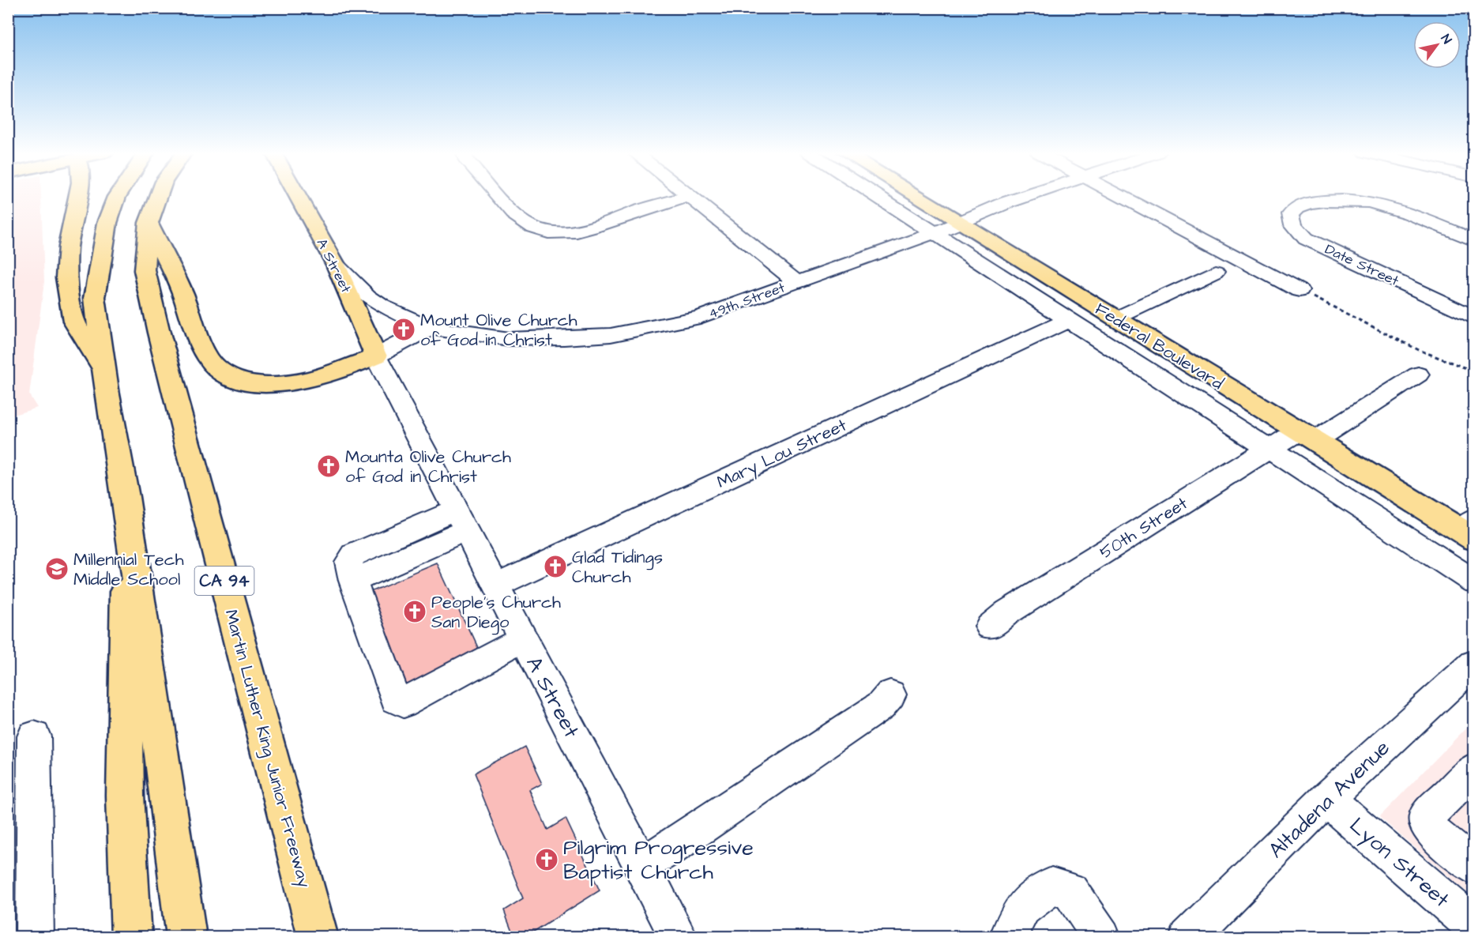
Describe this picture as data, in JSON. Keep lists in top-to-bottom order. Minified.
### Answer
{"streets":{"main road":["A Street","Federal Boulevard","CA 94","Martin Luther King Junior Freeway"],"street":["Date Street","49th Street","Mary Lou Street","50th Street","Altadena Avenue","Lyon Street"]},"crossings":[["A Street","49th Street"],["A Street","Mary Lou Street"],["49th Street","Federal Boulevard"],["Federal Boulevard","50th Street"],["Altadena Avenue","Lyon Street"]],"places":{"church":["Mount Olive Church of God in Christ","Mounta Olive Church of God in Christ","Glad Tidings Church","People's Church San Diego","Pilgrim Progressive Baptist Church"],"school or university":["Millennial Tech Middle School"]},"north":"top right"}
